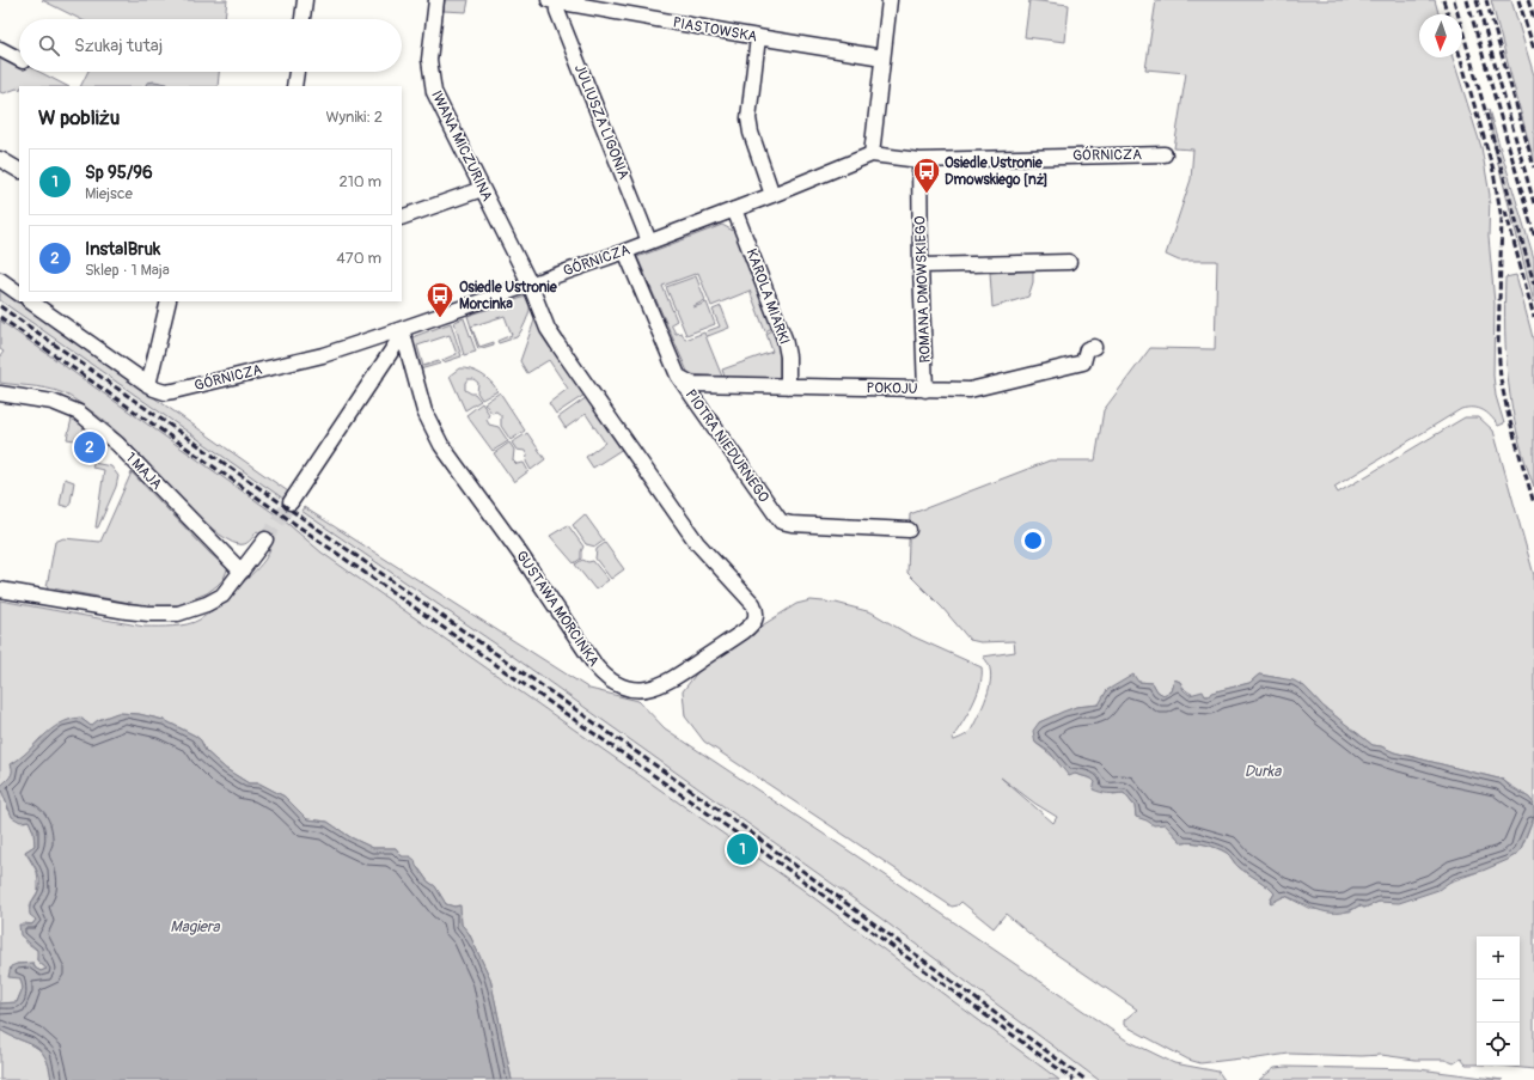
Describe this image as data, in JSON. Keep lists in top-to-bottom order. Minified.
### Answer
{"streets":{"street":["PIASTOWSKA","JULIUSZA LIGONIA","IWANA MICZURINA","GÓRNICZA","ROMANA DMOWSKIEGO","KAROLA MIARKI","POKOJU","PIOTRA NIEDURNEGO","1 MAJA","GUSTAWA MORCINKA"]},"crossings":[["PIASTOWSKA","JULIUSZA LIGONIA"],["JULIUSZA LIGONIA","GÓRNICZA"],["IWANA MICZURINA","GÓRNICZA"],["IWANA MICZURINA","GUSTAWA MORCINKA"],["GÓRNICZA","ROMANA DMOWSKIEGO"],["GÓRNICZA","KAROLA MIARKI"],["GÓRNICZA","PIOTRA NIEDURNEGO"],["GÓRNICZA","GUSTAWA MORCINKA"],["ROMANA DMOWSKIEGO","POKOJU"],["KAROLA MIARKI","POKOJU"],["POKOJU","PIOTRA NIEDURNEGO"]],"water":["Durka","Magiera"],"places":{"bus stop":["Osiedle Ustronie Dmowskiego [nż]","Osiedle Ustronie Morcinka"]},"north":"bottom","page":{"search":"Szukaj tutaj","heading":["W pobliżu","Wyniki: 2"],"list":[{"mark":"1","name":"Sp 95/96","note":"Miejsce","value":"210 m"},{"mark":"2","name":"InstalBruk","note":"Sklep · 1 Maja","value":"470 m"}],"pins":["2","1"],"map_buttons":["+","−"]}}
